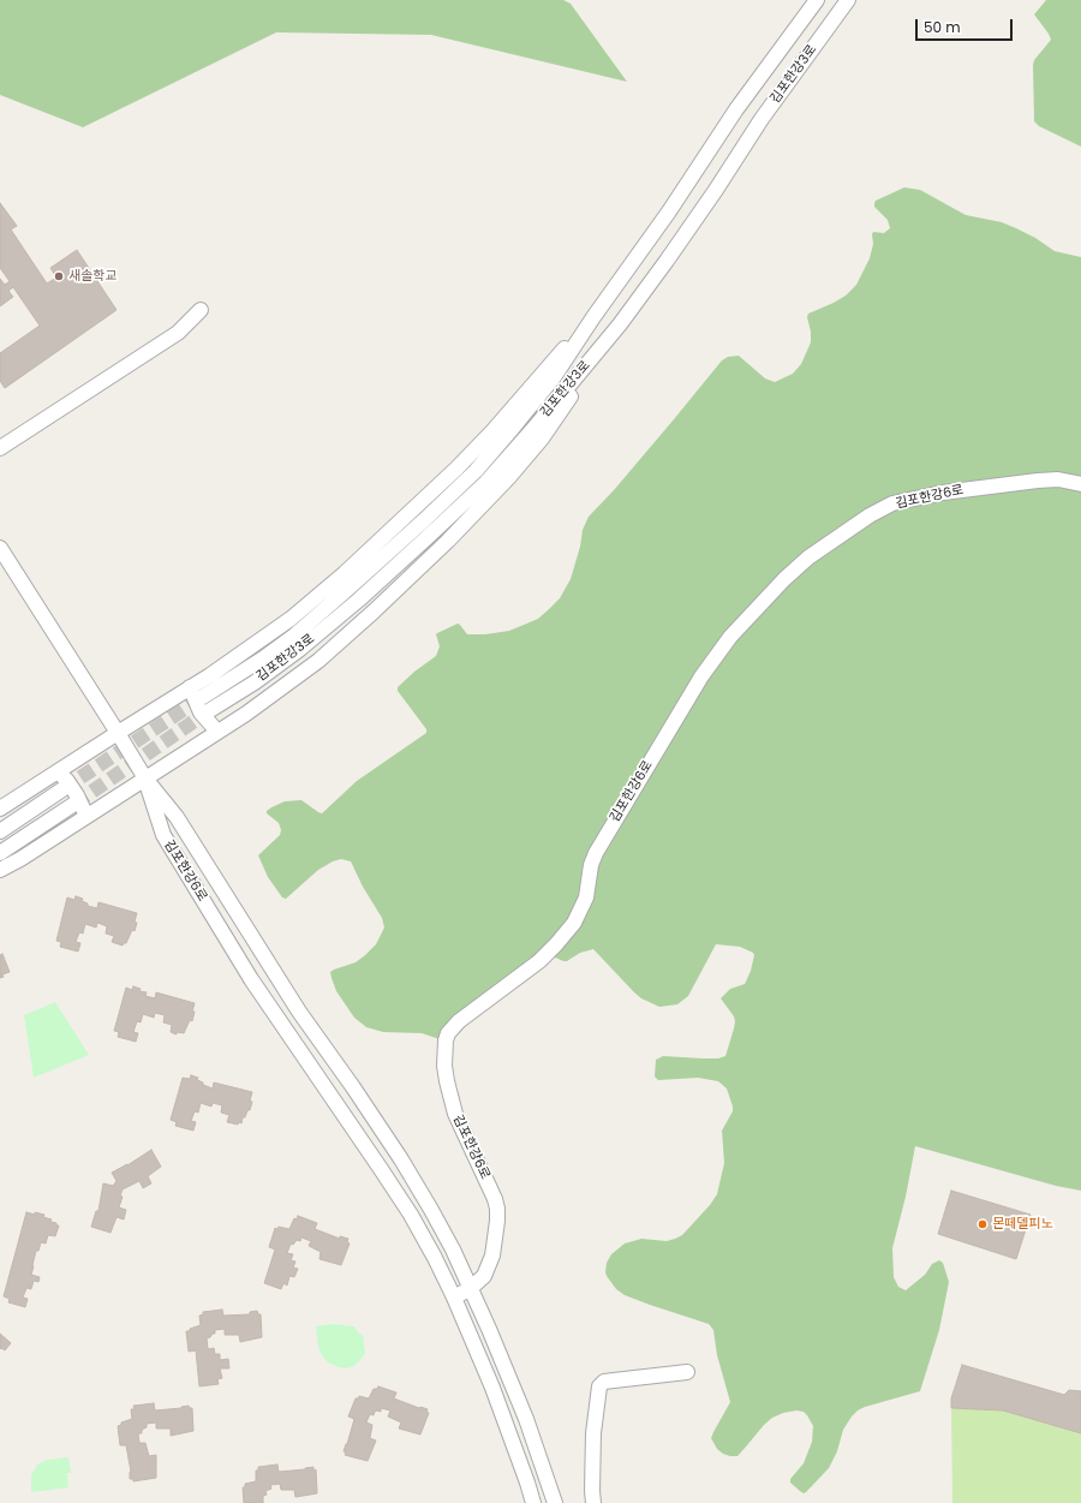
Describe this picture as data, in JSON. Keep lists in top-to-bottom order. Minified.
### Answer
{"streets":{"street":["김포한강3로","김포한강6로"]},"places":["새솔학교","몬떼델피노"],"scale_bar":"50 m"}
